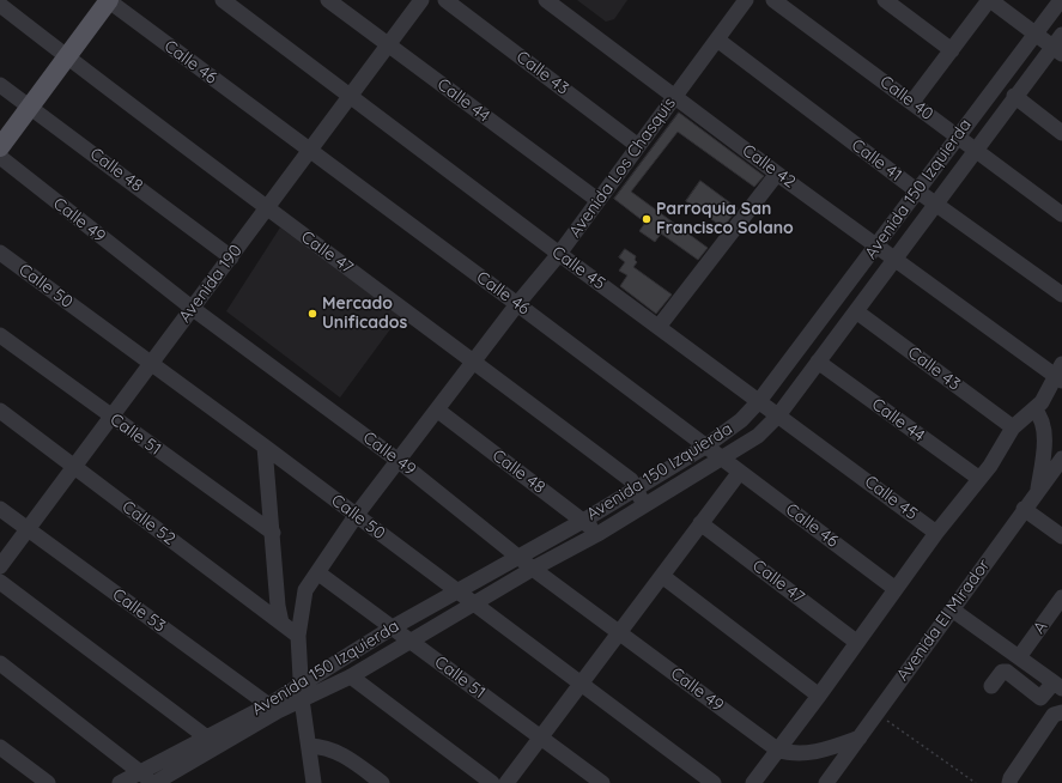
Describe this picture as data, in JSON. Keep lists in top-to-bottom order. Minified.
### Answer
{"streets":{"street":["Calle 46","Calle 43","Calle 40","Calle 44","Calle 41","Calle 42","Avenida Los Chasquis","Calle 48","Avenida 150 Izquierda","Calle 49","Calle 47","Calle 45","Avenida 190","Calle 50","Calle 51","Calle 52","Calle 53","Avenida El Mirador","A"]},"crossings":[["Calle 46","Avenida Los Chasquis"],["Calle 46","Avenida 150 Izquierda"],["Calle 46","Avenida 190"],["Calle 43","Avenida Los Chasquis"],["Calle 43","Avenida 150 Izquierda"],["Calle 40","Avenida 150 Izquierda"],["Calle 44","Avenida Los Chasquis"],["Calle 44","Avenida 150 Izquierda"],["Calle 44","Avenida 190"],["Calle 41","Avenida Los Chasquis"],["Calle 41","Avenida 150 Izquierda"],["Calle 42","Avenida Los Chasquis"],["Calle 42","Avenida 150 Izquierda"],["Avenida Los Chasquis","Calle 48"],["Avenida Los Chasquis","Avenida 150 Izquierda"],["Avenida Los Chasquis","Calle 49"],["Avenida Los Chasquis","Calle 47"],["Avenida Los Chasquis","Calle 45"],["Avenida Los Chasquis","Calle 50"],["Avenida Los Chasquis","Calle 51"],["Avenida Los Chasquis","Calle 52"],["Calle 48","Avenida 150 Izquierda"],["Calle 48","Avenida 190"],["Avenida 150 Izquierda","Calle 49"],["Avenida 150 Izquierda","Calle 47"],["Avenida 150 Izquierda","Calle 45"],["Avenida 150 Izquierda","Calle 50"],["Avenida 150 Izquierda","Calle 51"],["Avenida 150 Izquierda","Calle 53"],["Calle 49","Avenida 190"],["Calle 47","Avenida 190"],["Calle 45","Avenida 190"],["Avenida 190","Calle 50"],["Avenida 190","Calle 51"],["Avenida 190","Calle 52"],["Avenida 190","Calle 53"]],"places":["Parroquia San Francisco Solano","Mercado Unificados"]}
